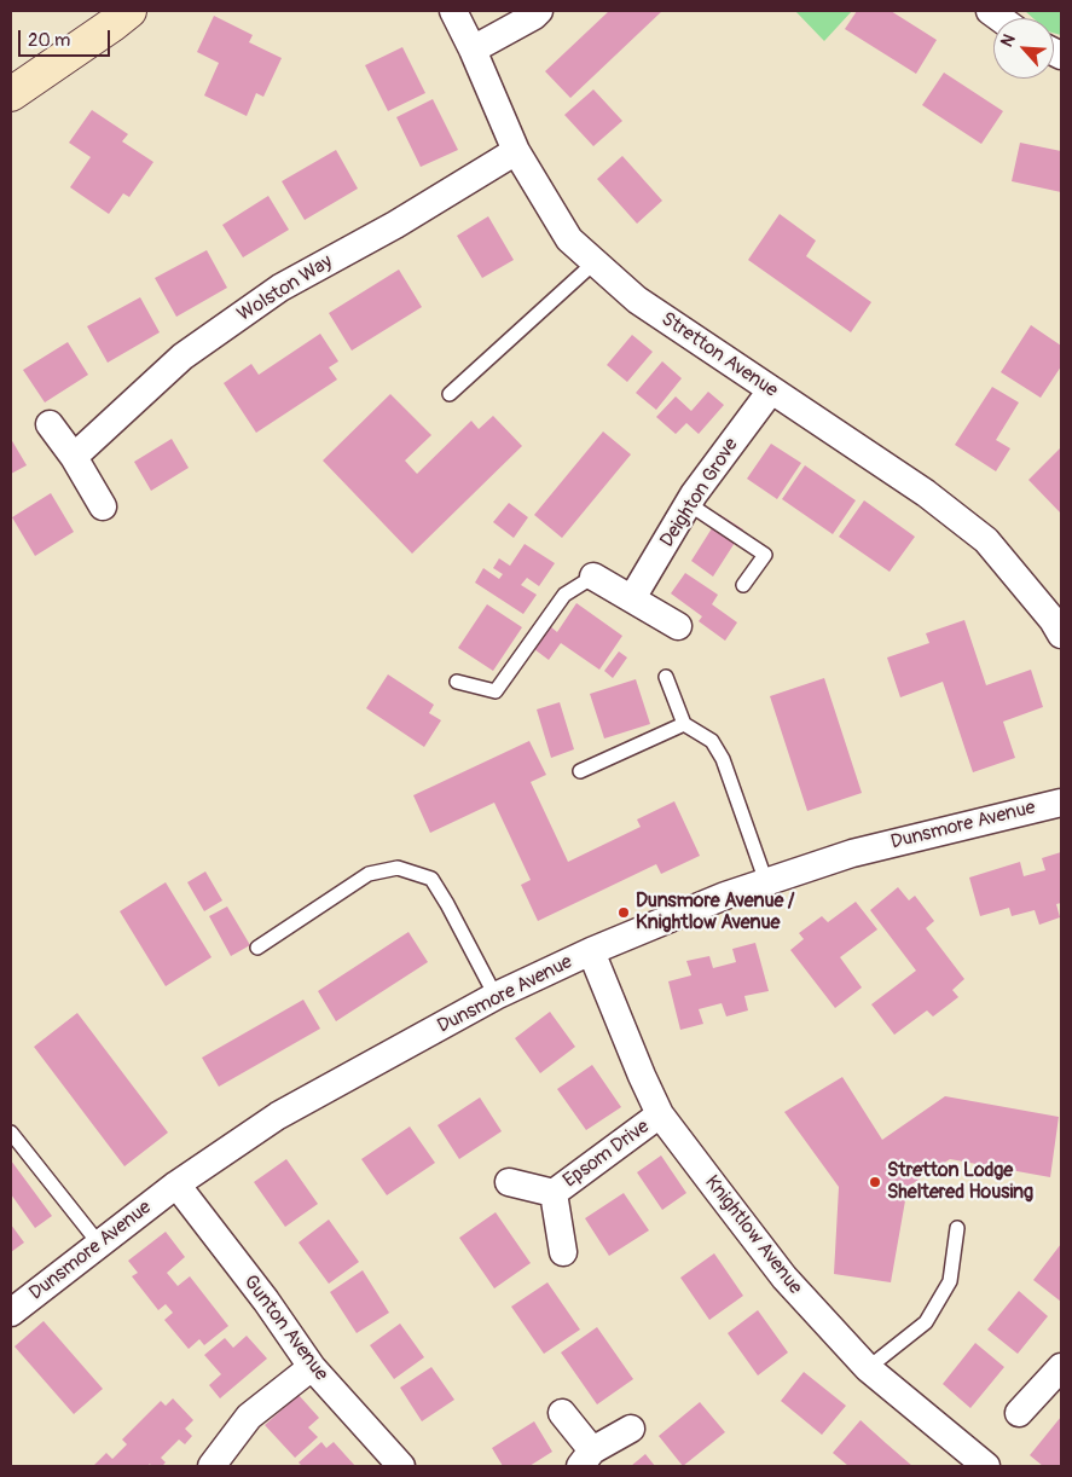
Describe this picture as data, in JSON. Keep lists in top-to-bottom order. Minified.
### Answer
{"streets":{"street":["Wolston Way","Stretton Avenue","Deighton Grove","Dunsmore Avenue","Epsom Drive","Knightlow Avenue","Gunton Avenue"]},"crossings":[["Wolston Way","Stretton Avenue"],["Stretton Avenue","Deighton Grove"],["Dunsmore Avenue","Knightlow Avenue"],["Dunsmore Avenue","Gunton Avenue"],["Epsom Drive","Knightlow Avenue"]],"places":["Dunsmore Avenue / Knightlow Avenue","Stretton Lodge Sheltered Housing"],"scale_bar":"20 m","north":"top left"}
